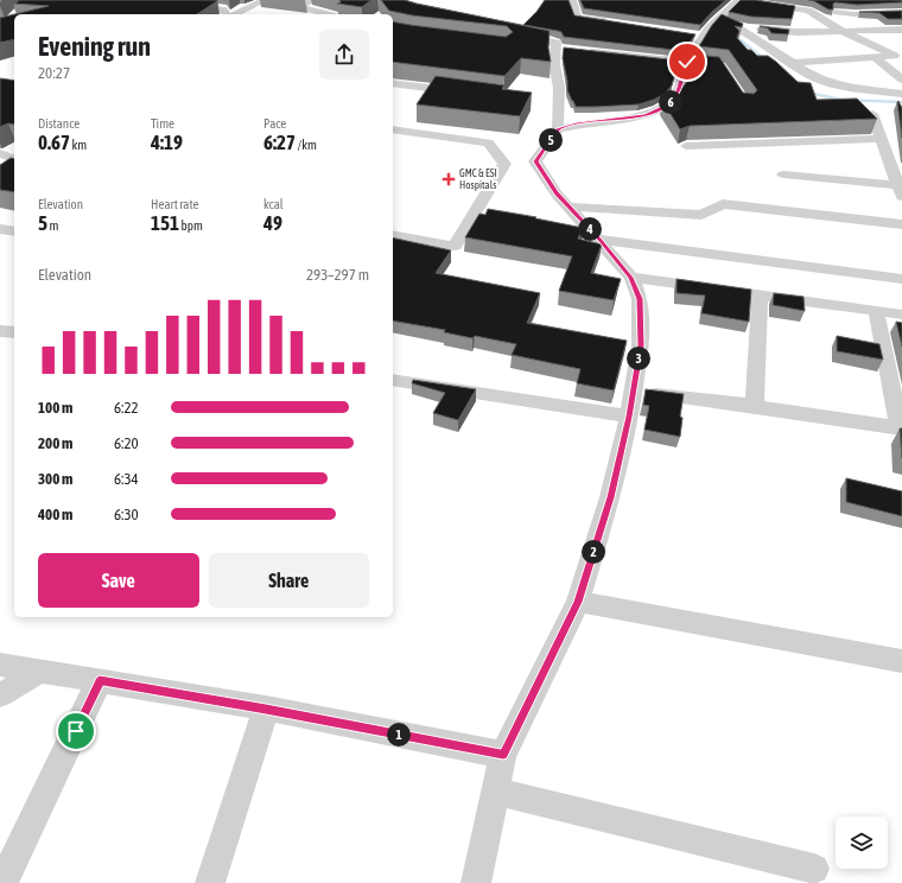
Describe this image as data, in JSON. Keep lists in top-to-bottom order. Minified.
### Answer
{"places":{"health":["GMC & ESI Hospitals"]},"page":{"heading":["Evening run","20:27"],"pins":["6","5","4","3","2","1"],"stats":[["Distance","0.67 km"],["Time","4:19"],["Pace","6:27 /km"],["Elevation","5 m"],["Heart rate","151 bpm"],["kcal","49"]],"chart":["Elevation","293–297 m"],"list":[{"name":"100 m","note":"6:22"},{"name":"200 m","note":"6:20"},{"name":"300 m","note":"6:34"},{"name":"400 m","note":"6:30"}],"buttons":["Save","Share"]}}
